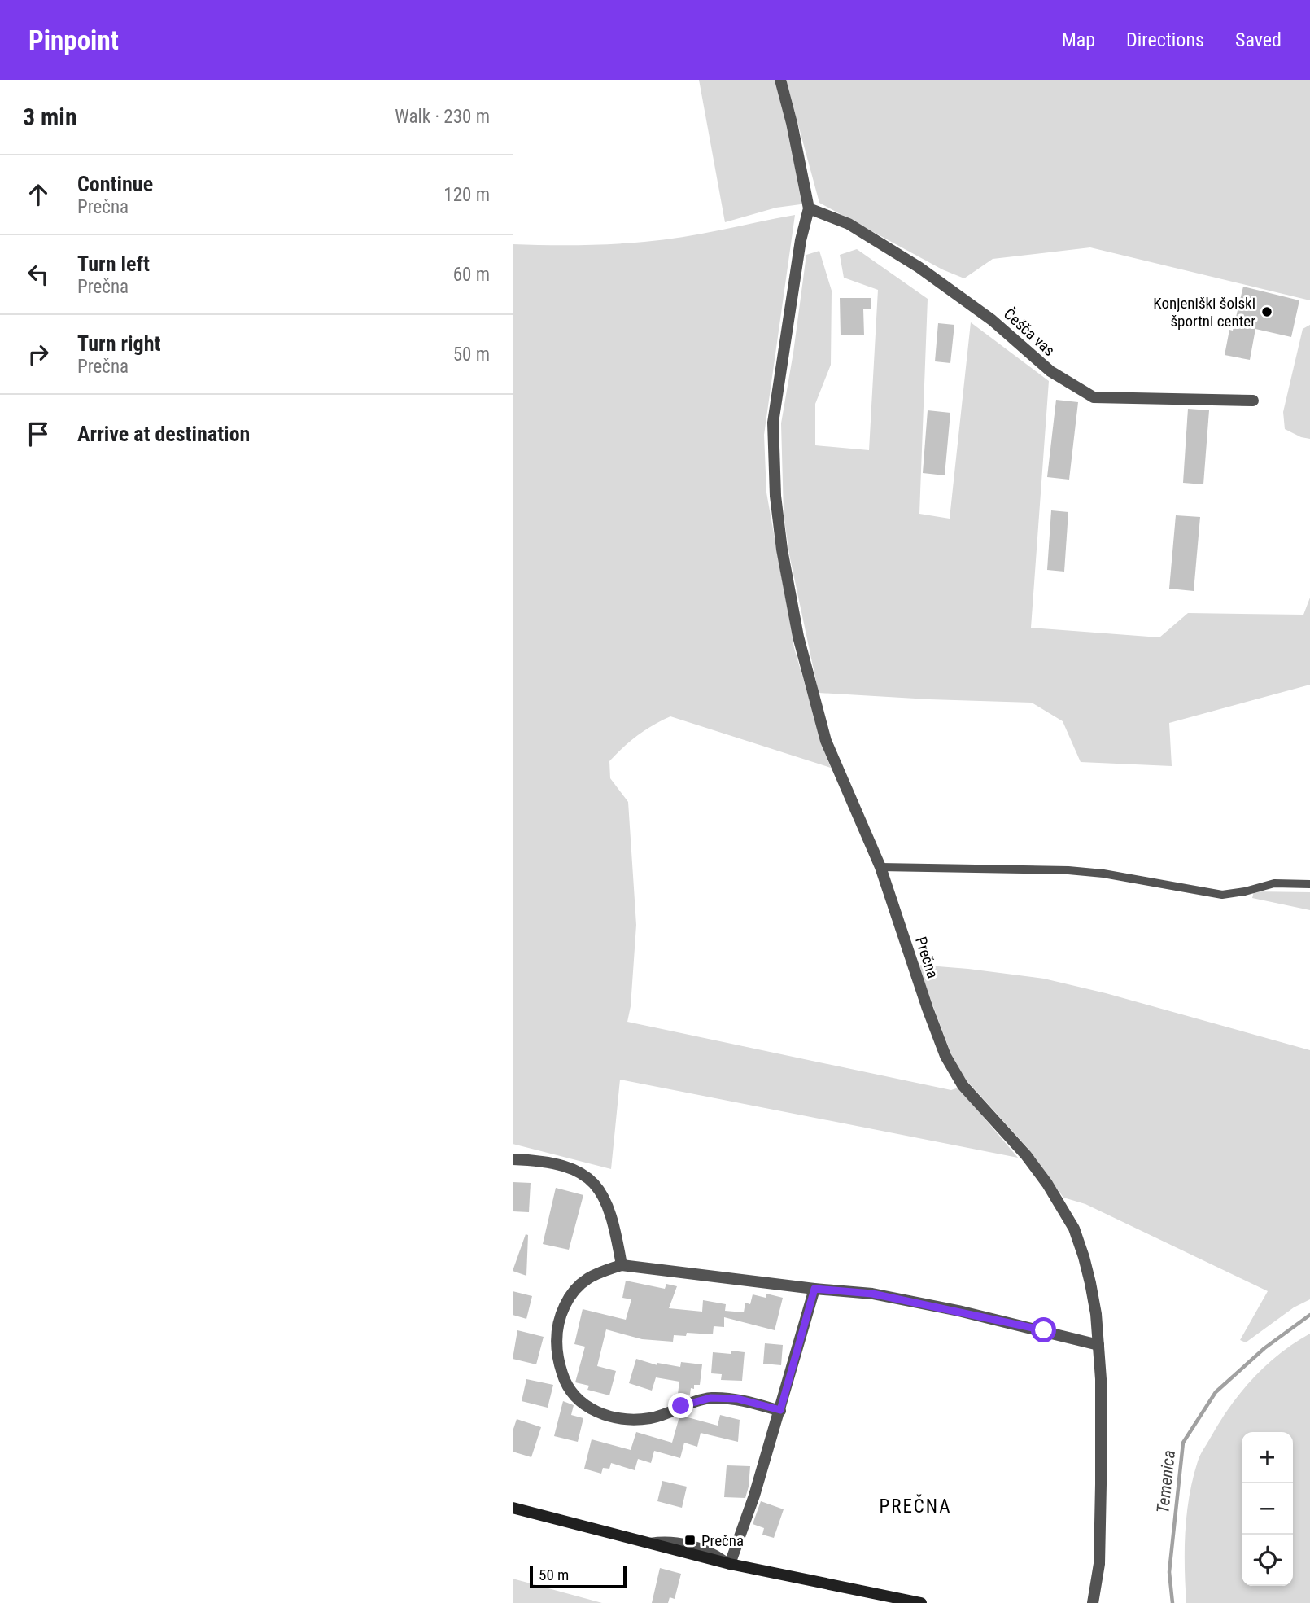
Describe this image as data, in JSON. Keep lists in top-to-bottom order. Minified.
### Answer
{"streets":{"street":["Češča vas","Prečna"]},"crossings":[["Češča vas","Prečna"]],"districts":["PREČNA"],"water":["Temenica"],"places":{"other":["Konjeniški šolski športni center"],"transit":["Prečna"]},"scale_bar":"50 m","page":{"header":"Pinpoint","nav":["Map","Directions","Saved"],"heading":["3 min","Walk · 230 m"],"list":[["Continue","Prečna","120 m"],["Turn left","Prečna","60 m"],["Turn right","Prečna","50 m"],"Arrive at destination"],"map_buttons":["+","−"],"scale":"50 m"}}
